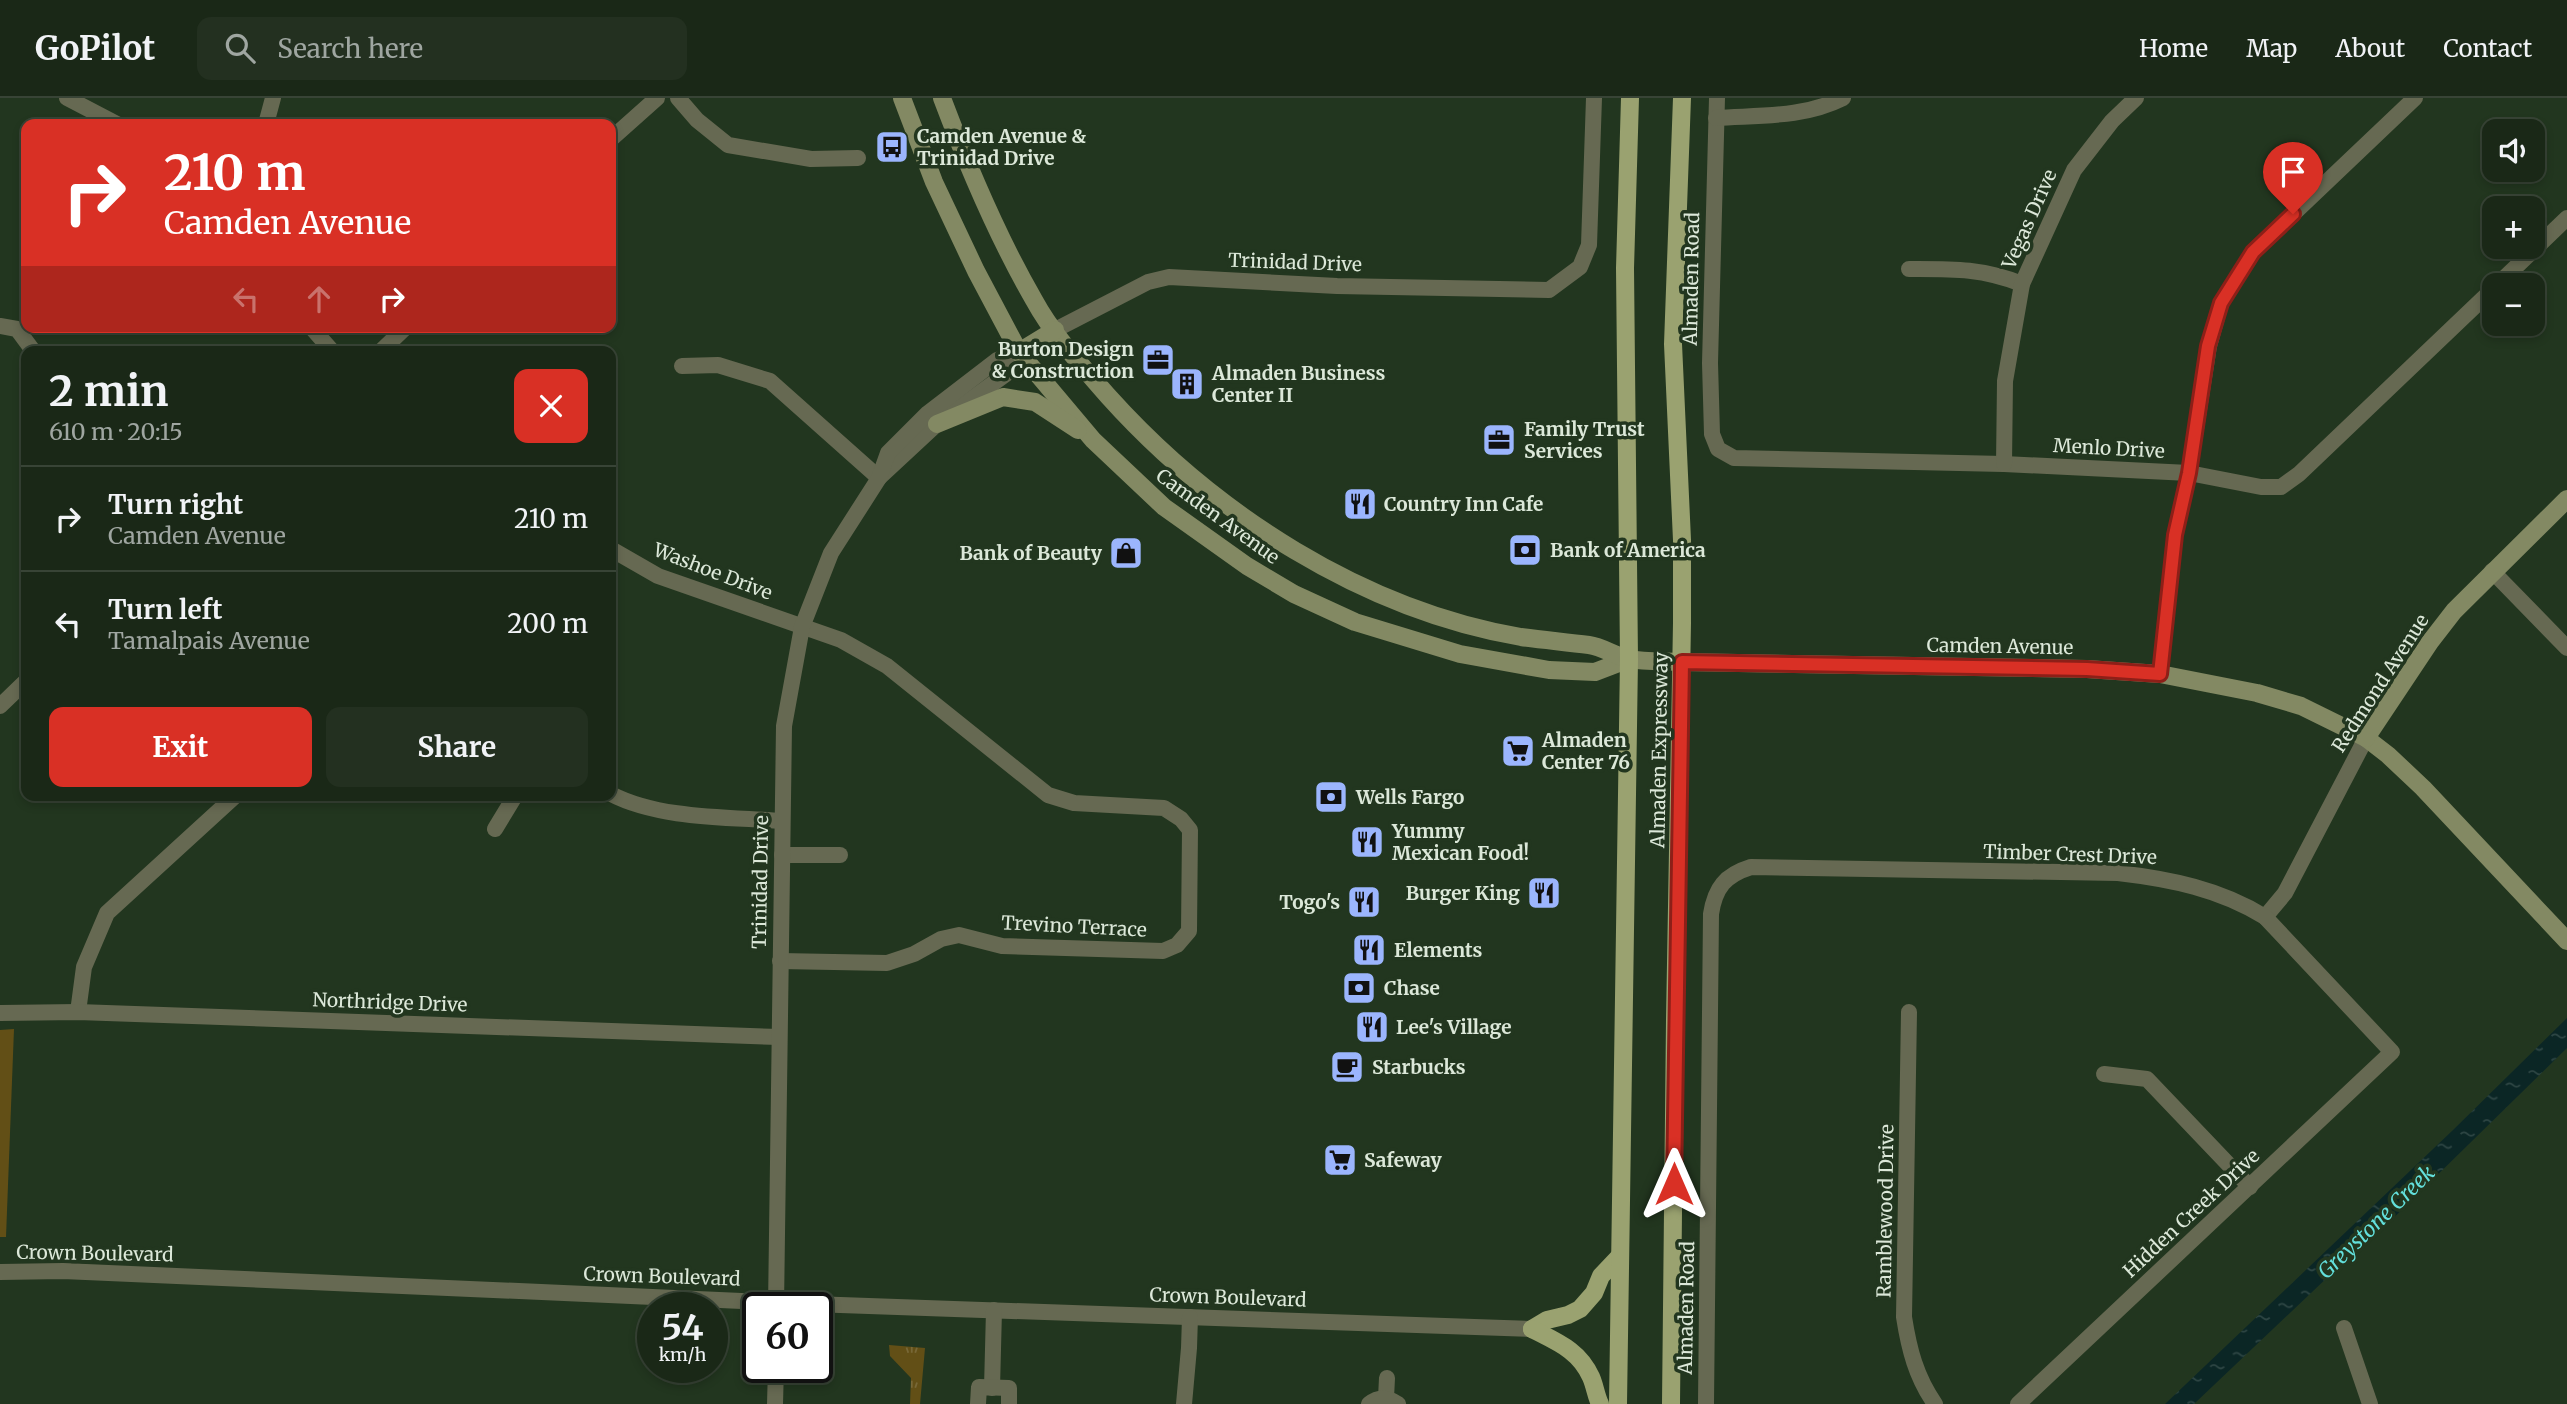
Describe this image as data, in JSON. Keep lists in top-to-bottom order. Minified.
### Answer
{"streets":{"main road":["Trinidad Drive","Camden Avenue","Redmond Avenue","Almaden Expressway"],"street":["Vegas Drive","Almaden Road","Menlo Drive","Washoe Drive","Timber Crest Drive","Trevino Terrace","Northridge Drive","Ramblewood Drive","Hidden Creek Drive","Crown Boulevard"]},"crossings":[["Vegas Drive","Menlo Drive"],["Trinidad Drive","Camden Avenue"],["Trinidad Drive","Washoe Drive"],["Trinidad Drive","Trevino Terrace"],["Trinidad Drive","Northridge Drive"],["Almaden Road","Menlo Drive"],["Almaden Road","Timber Crest Drive"],["Camden Avenue","Redmond Avenue"],["Camden Avenue","Almaden Expressway"],["Washoe Drive","Trevino Terrace"],["Redmond Avenue","Timber Crest Drive"],["Timber Crest Drive","Hidden Creek Drive"]],"water":["Greystone Creek"],"places":{"bus stop":["Camden Avenue & Trinidad Drive"],"office":["Burton Design & Construction","Family Trust Services"],"building":["Almaden Business Center II"],"restaurant":["Country Inn Cafe","Yummy Mexican Food!","Burger King","Togo's","Elements","Lee's Village"],"bank":["Bank of America","Wells Fargo","Chase"],"shop":["Bank of Beauty"],"supermarket":["Almaden Center 76","Safeway"],"cafe":["Starbucks"]},"page":{"header":"GoPilot","search":"Search here","nav":["Home","Map","About","Contact"],"map_buttons":["+","−"],"turn":["210 m","Camden Avenue"],"heading":["2 min","610 m · 20:15"],"list":[{"name":"Turn right","note":"Camden Avenue","value":"210 m"},{"name":"Turn left","note":"Tamalpais Avenue","value":"200 m"}],"buttons":["Exit","Share"],"speed":"54 km/h","limit":"60"}}
